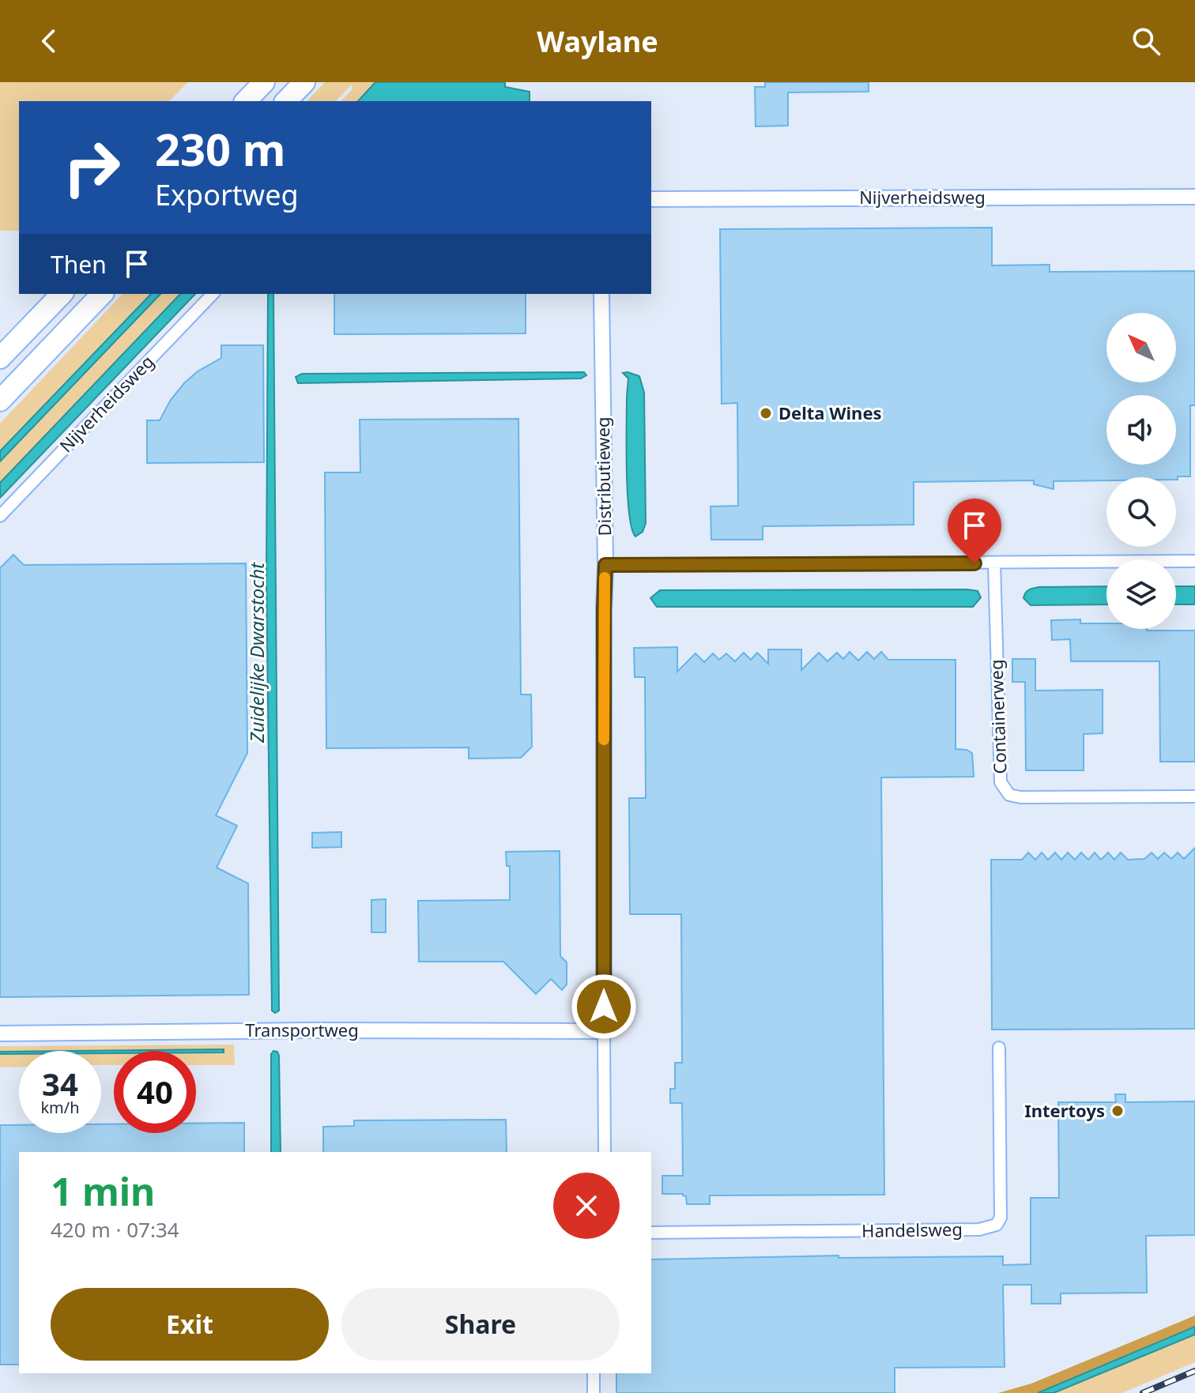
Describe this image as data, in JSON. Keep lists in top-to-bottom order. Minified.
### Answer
{"streets":{"street":["Nijverheidsweg","Distributieweg","Containerweg","Transportweg","Handelsweg"]},"crossings":[["Distributieweg","Transportweg"]],"water":["Zuidelijke Dwarstocht"],"places":["Delta Wines","Intertoys"],"north":"top left","page":{"header":"Waylane","turn":["230 m","Exportweg"],"then":"Then","speed":"34 km/h","limit":"40","heading":["1 min","420 m · 07:34"],"buttons":["Exit","Share"]}}
